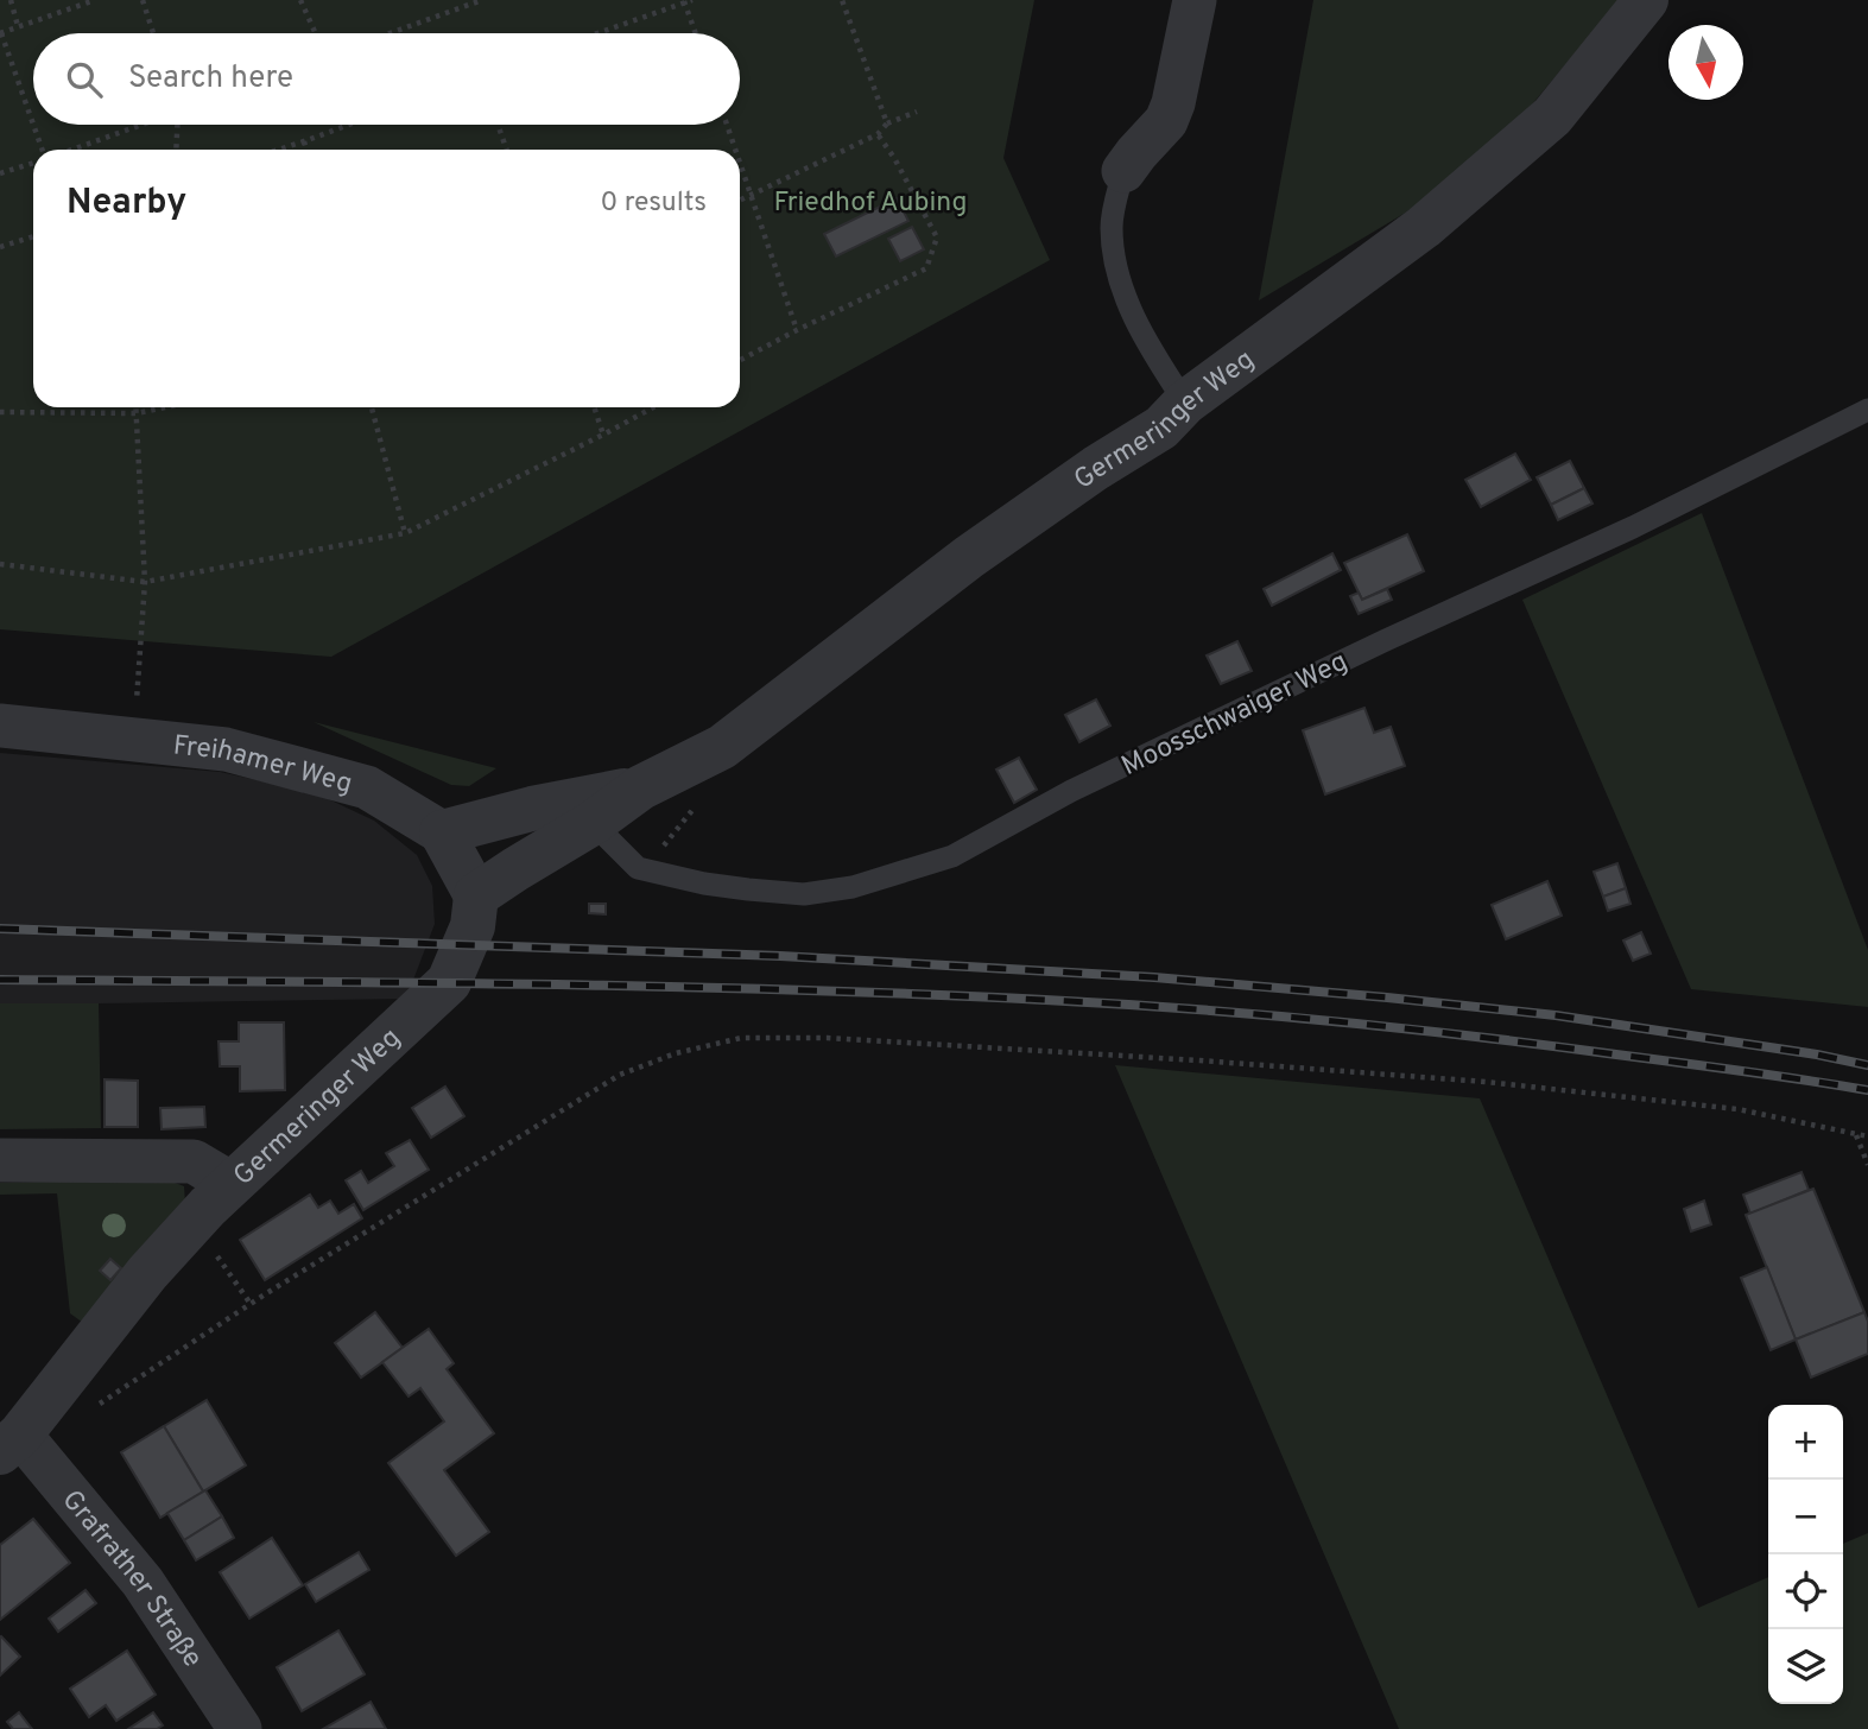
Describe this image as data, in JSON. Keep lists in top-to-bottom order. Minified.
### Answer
{"streets":{"street":["Germeringer Weg","Freihamer Weg","Grafrather Straße"],"lane":["Moosschwaiger Weg"]},"crossings":[["Germeringer Weg","Moosschwaiger Weg"],["Germeringer Weg","Freihamer Weg"],["Germeringer Weg","Grafrather Straße"]],"parks":["Friedhof Aubing"],"north":"bottom","page":{"search":"Search here","heading":["Nearby","0 results"],"map_buttons":["+","−"]}}
